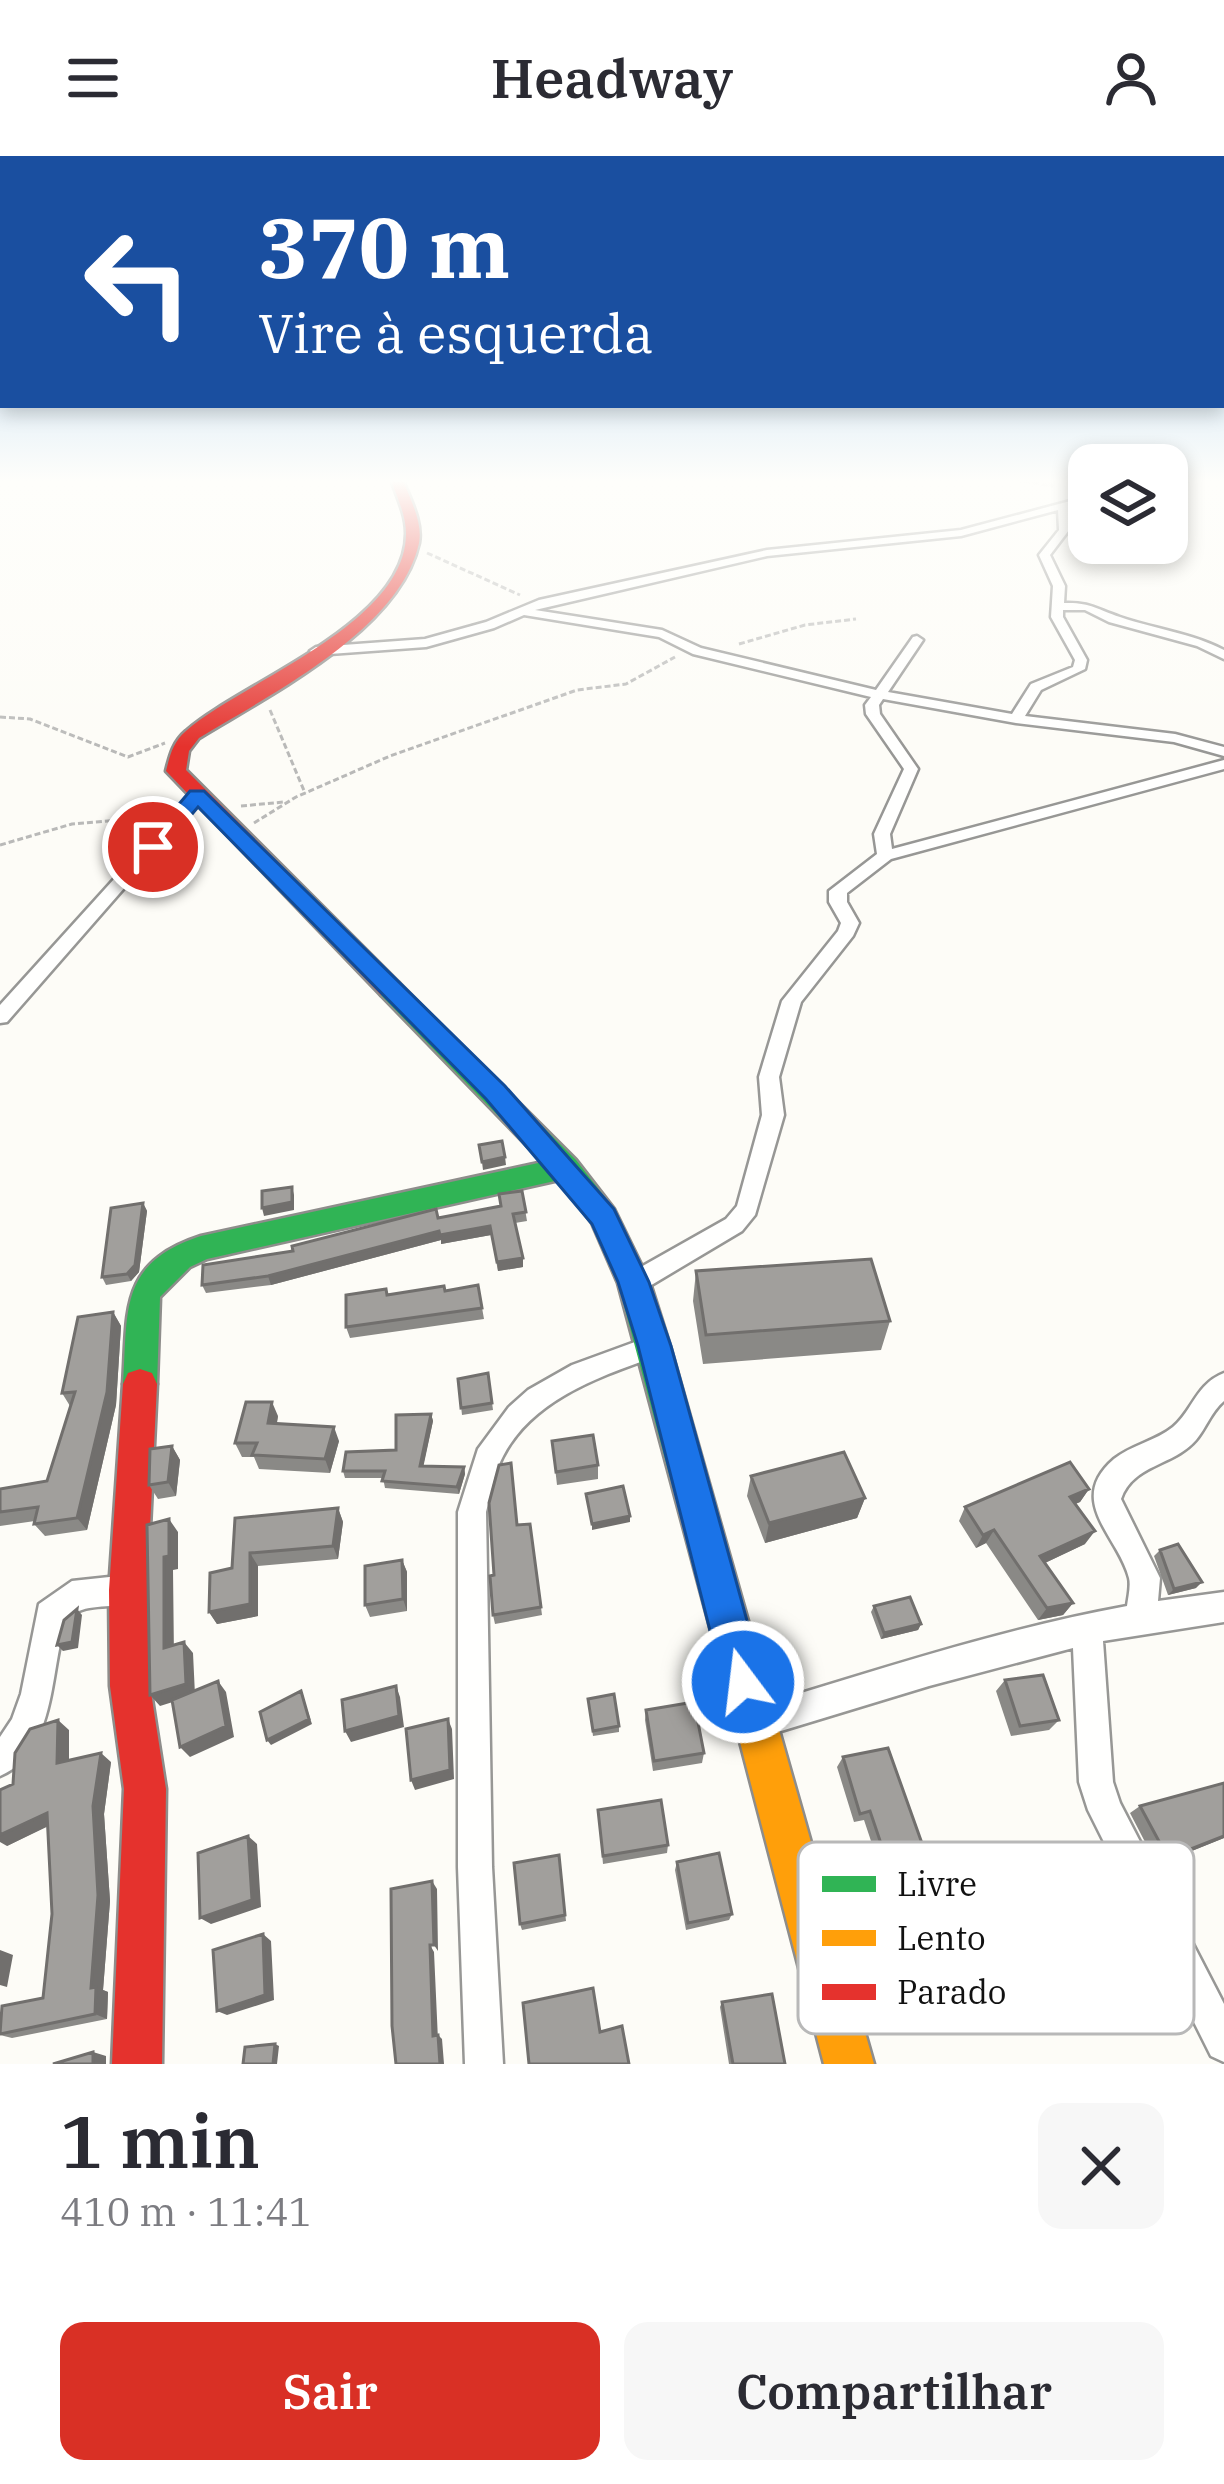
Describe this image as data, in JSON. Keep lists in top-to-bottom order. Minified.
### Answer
{"legend":["Livre","Lento","Parado"],"page":{"header":"Headway","turn":["370 m","Vire à esquerda"],"heading":["1 min","410 m · 11:41"],"buttons":["Sair","Compartilhar"]}}
